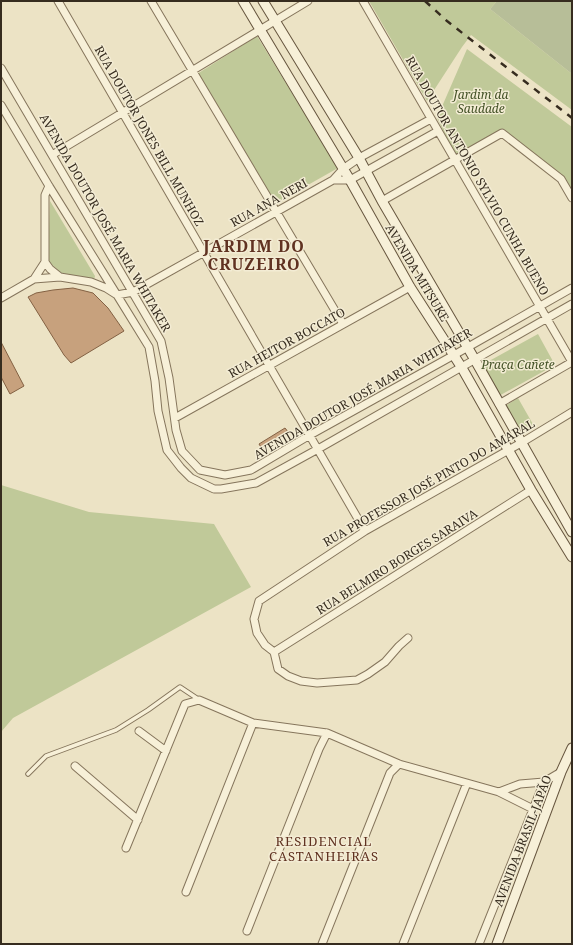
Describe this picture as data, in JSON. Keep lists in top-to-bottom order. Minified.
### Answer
{"streets":{"main road":["AVENIDA MITSUKE","AVENIDA BRASIL-JAPÃO"],"street":["RUA DOUTOR JONES BILL MUNHOZ","RUA DOUTOR ANTONIO SYLVIO CUNHA BUENO","RUA ANA NERI","AVENIDA DOUTOR JOSÉ MARIA WHITAKER","RUA HEITOR BOCCATO","RUA PROFESSOR JOSÉ PINTO DO AMARAL","RUA BELMIRO BORGES SARAIVA"]},"crossings":[["RUA DOUTOR JONES BILL MUNHOZ","RUA ANA NERI"],["RUA DOUTOR JONES BILL MUNHOZ","AVENIDA DOUTOR JOSÉ MARIA WHITAKER"],["RUA DOUTOR JONES BILL MUNHOZ","RUA HEITOR BOCCATO"],["RUA DOUTOR JONES BILL MUNHOZ","RUA PROFESSOR JOSÉ PINTO DO AMARAL"],["RUA DOUTOR ANTONIO SYLVIO CUNHA BUENO","RUA ANA NERI"],["RUA DOUTOR ANTONIO SYLVIO CUNHA BUENO","AVENIDA DOUTOR JOSÉ MARIA WHITAKER"],["RUA ANA NERI","AVENIDA DOUTOR JOSÉ MARIA WHITAKER"],["RUA ANA NERI","AVENIDA MITSUKE"],["AVENIDA DOUTOR JOSÉ MARIA WHITAKER","AVENIDA MITSUKE"],["AVENIDA DOUTOR JOSÉ MARIA WHITAKER","RUA HEITOR BOCCATO"],["AVENIDA MITSUKE","RUA HEITOR BOCCATO"],["AVENIDA MITSUKE","RUA PROFESSOR JOSÉ PINTO DO AMARAL"],["AVENIDA MITSUKE","RUA BELMIRO BORGES SARAIVA"],["RUA PROFESSOR JOSÉ PINTO DO AMARAL","RUA BELMIRO BORGES SARAIVA"]],"districts":["JARDIM DO CRUZEIRO","RESIDENCIAL CASTANHEIRAS"],"parks":["Jardim da Saudade","Praça Cañete"]}
